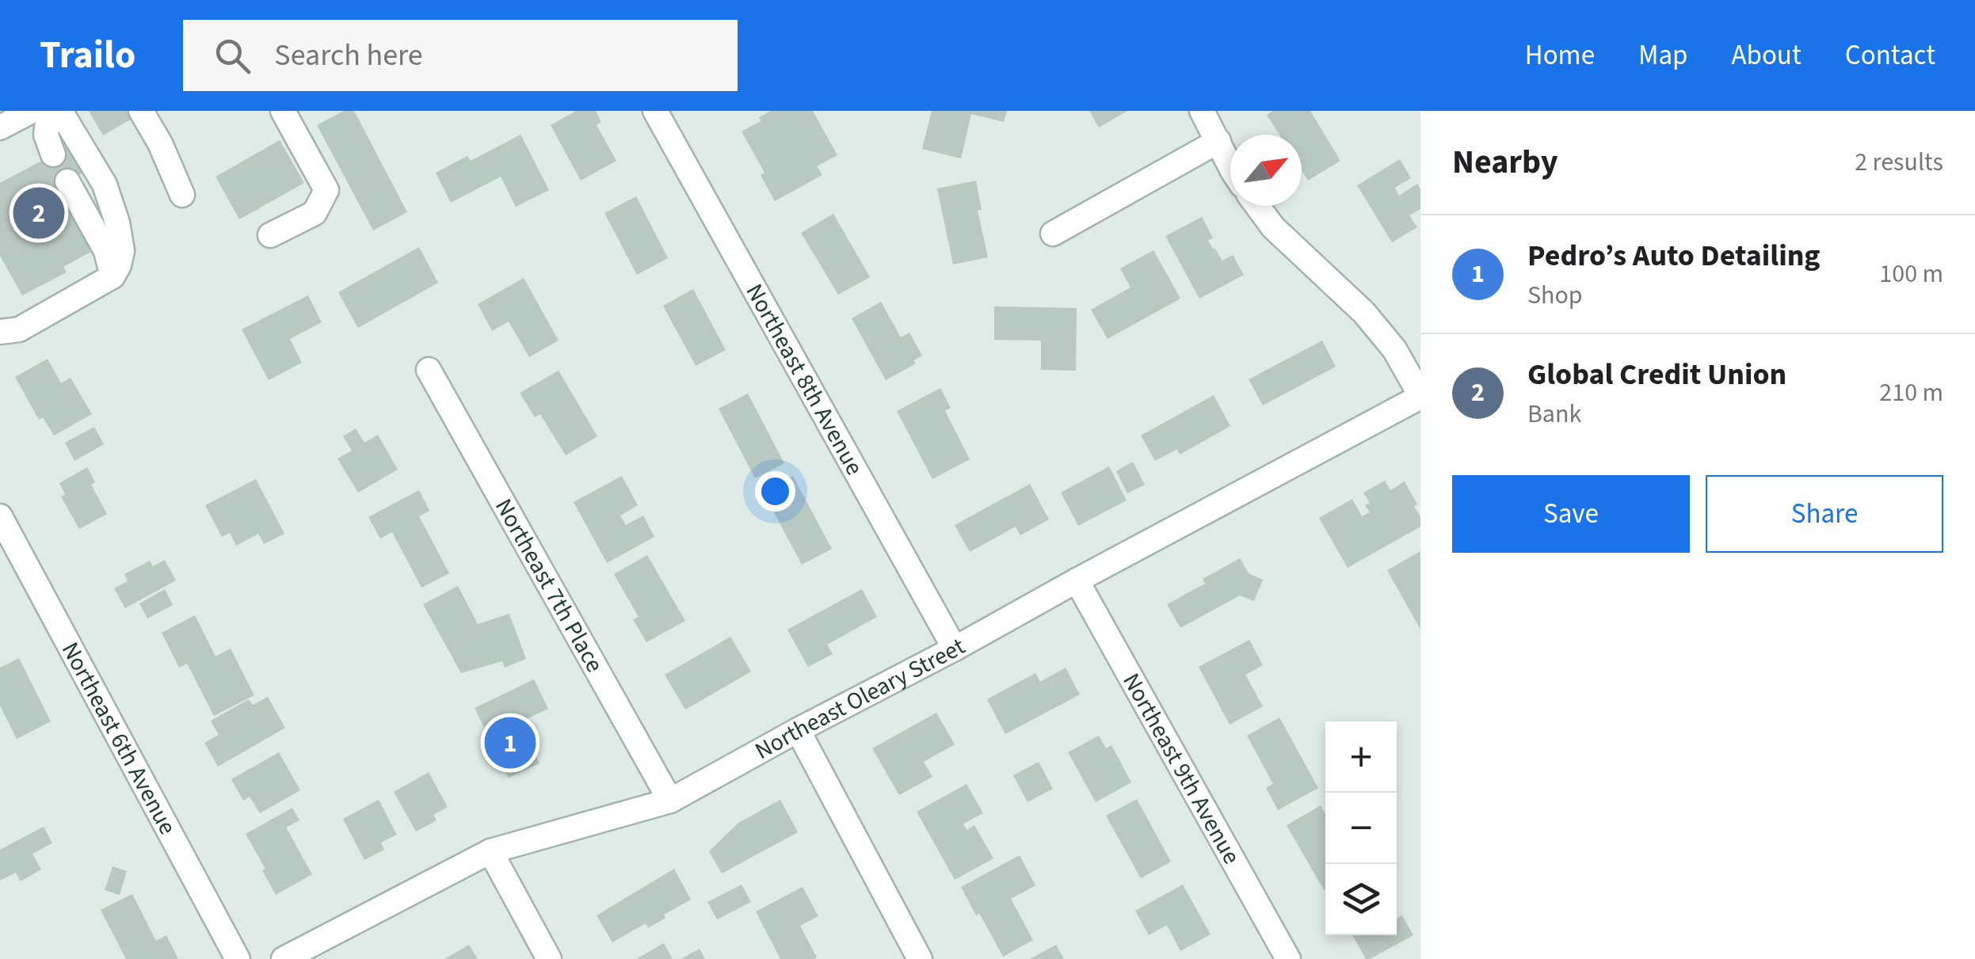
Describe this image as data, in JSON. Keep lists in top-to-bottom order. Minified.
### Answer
{"streets":{"street":["Northeast 8th Avenue","Northeast 7th Place","Northeast Oleary Street","Northeast 6th Avenue","Northeast 9th Avenue"]},"crossings":[["Northeast 8th Avenue","Northeast Oleary Street"],["Northeast 7th Place","Northeast Oleary Street"],["Northeast Oleary Street","Northeast 9th Avenue"]],"north":"top right","page":{"header":"Trailo","search":"Search here","nav":["Home","Map","About","Contact"],"heading":["Nearby","2 results"],"pins":["2","1"],"list":[{"mark":"1","name":"Pedro’s Auto Detailing","note":"Shop","value":"100 m"},{"mark":"2","name":"Global Credit Union","note":"Bank","value":"210 m"}],"buttons":["Save","Share"],"map_buttons":["+","−"]}}
